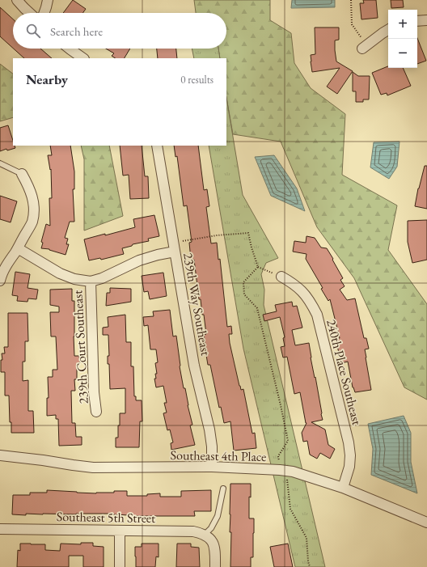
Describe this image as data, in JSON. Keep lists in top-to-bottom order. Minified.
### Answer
{"streets":{"street":["239th Way Southeast","239th Court Southeast","240th Place Southeast","Southeast 4th Place","Southeast 5th Street"]},"crossings":[["239th Way Southeast","Southeast 4th Place"],["240th Place Southeast","Southeast 4th Place"]],"page":{"map_buttons":["+","−"],"search":"Search here","heading":["Nearby","0 results"]}}
